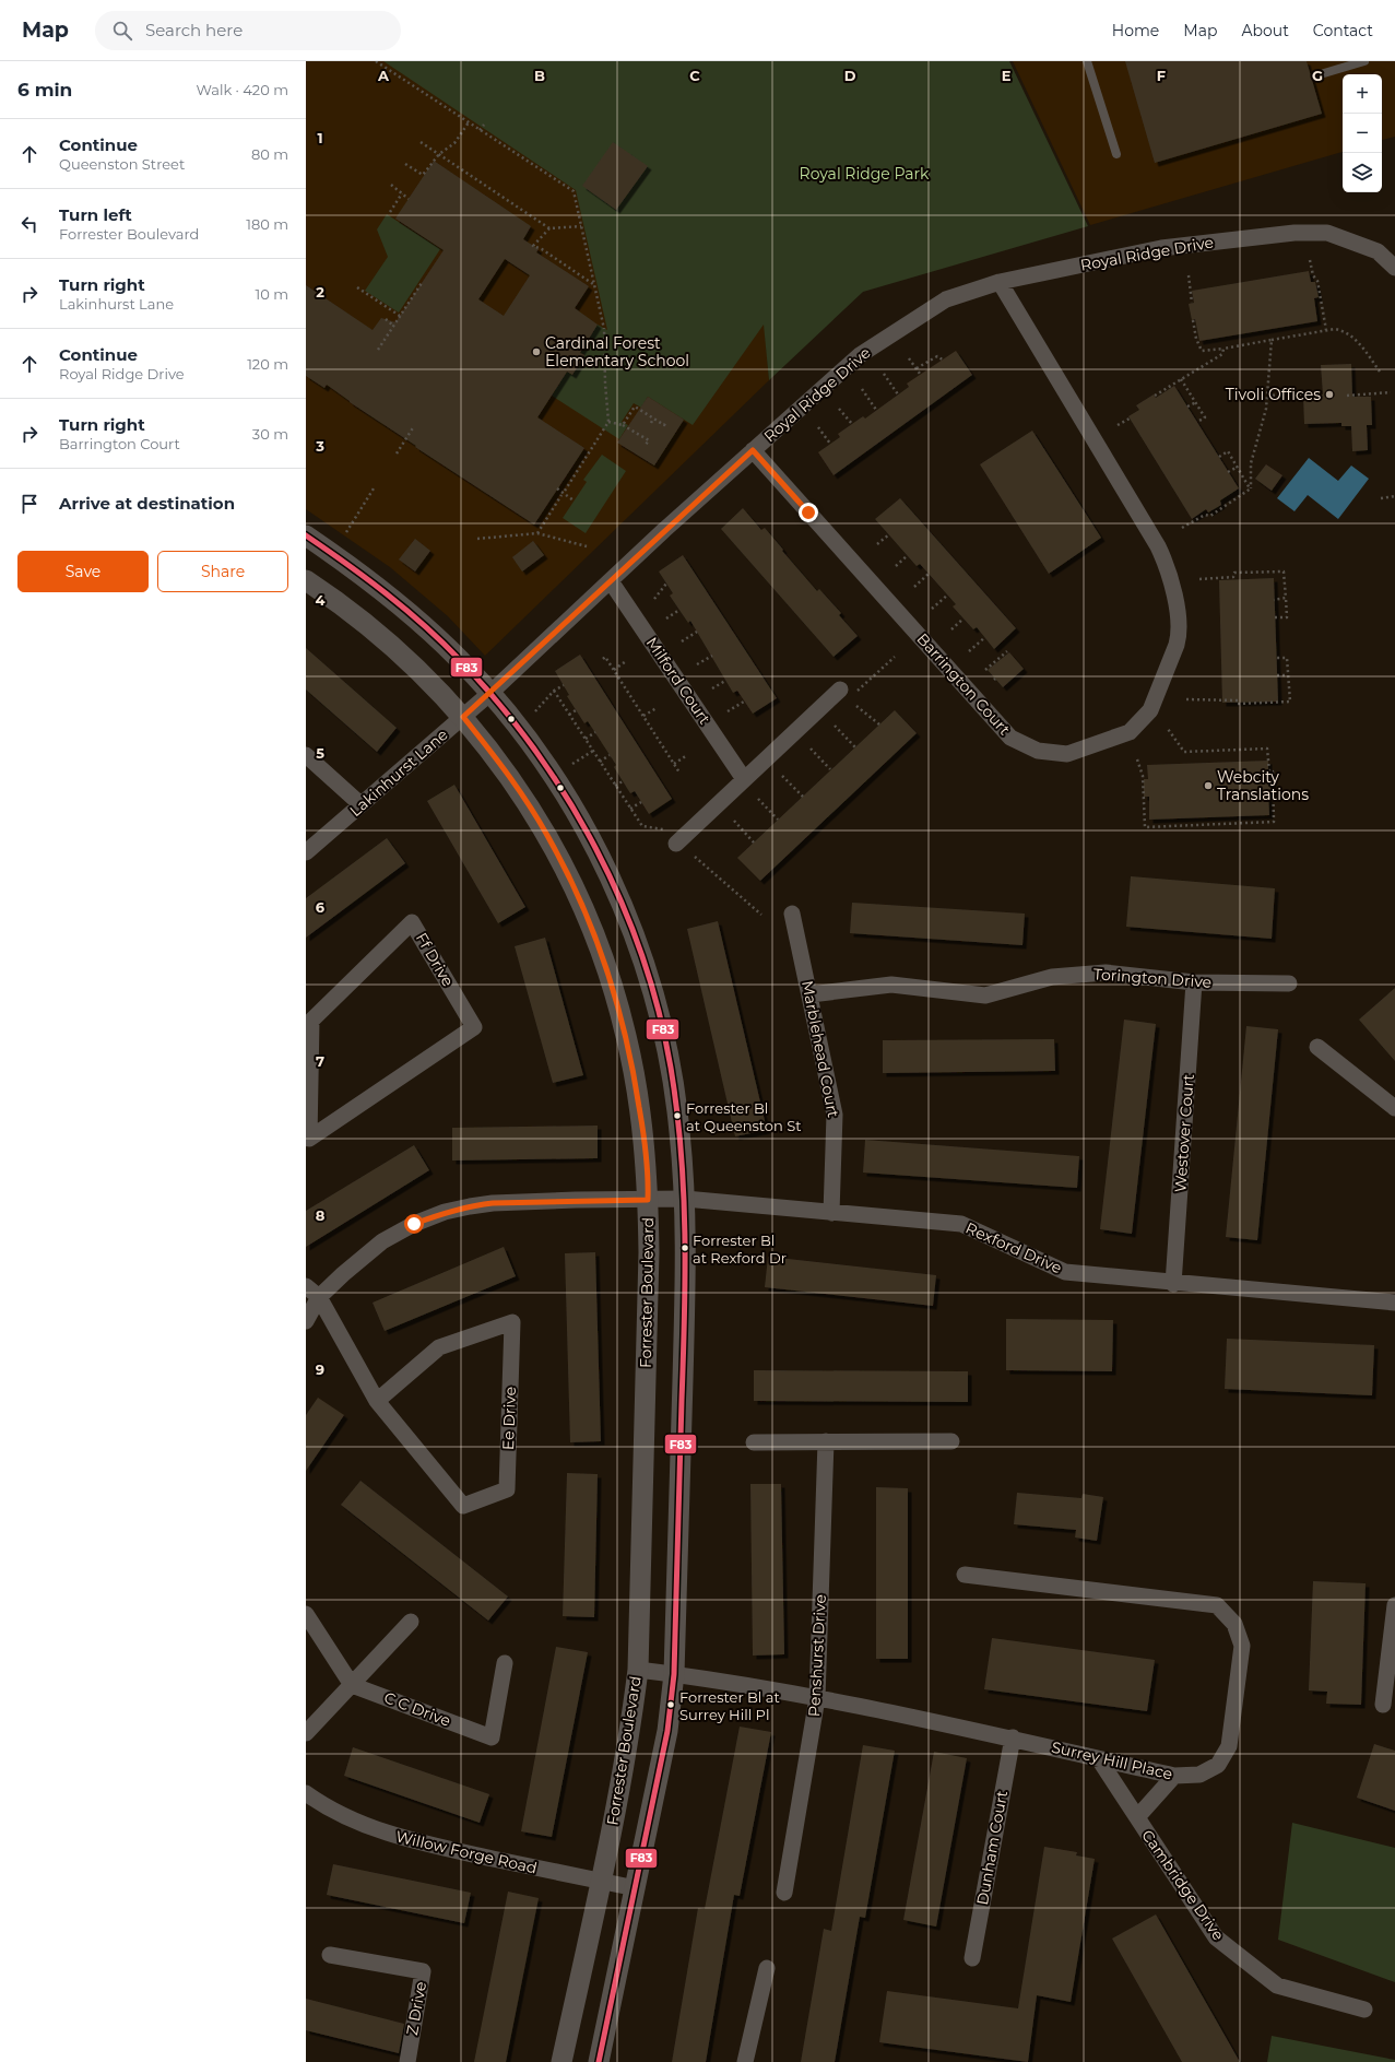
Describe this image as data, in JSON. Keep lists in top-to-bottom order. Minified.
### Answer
{"streets":{"street":["Royal Ridge Drive","Milford Court","Barrington Court","Lakinhurst Lane","Ff Drive","Torington Drive","Marblehead Court","Westover Court","Rexford Drive","Forrester Boulevard","Ee Drive","Penshurst Drive","C C Drive","Surrey Hill Place","Dunham Court","Willow Forge Road","Cambridge Drive","Z Drive"]},"crossings":[["Royal Ridge Drive","Milford Court"],["Royal Ridge Drive","Barrington Court"],["Royal Ridge Drive","Lakinhurst Lane"],["Lakinhurst Lane","Forrester Boulevard"],["Torington Drive","Marblehead Court"],["Torington Drive","Westover Court"],["Marblehead Court","Rexford Drive"],["Westover Court","Rexford Drive"],["Rexford Drive","Forrester Boulevard"],["Rexford Drive","Ee Drive"],["Forrester Boulevard","Surrey Hill Place"],["Forrester Boulevard","Willow Forge Road"],["Penshurst Drive","Surrey Hill Place"],["Surrey Hill Place","Dunham Court"],["Surrey Hill Place","Cambridge Drive"]],"parks":["Royal Ridge Park"],"places":["Cardinal Forest Elementary School","Tivoli Offices","Webcity Translations","Forrester Bl at Queenston St","Forrester Bl at Rexford Dr","Forrester Bl at Surrey Hill Pl"],"lines":["transit line F83"],"page":{"header":"Map","search":"Search here","nav":["Home","Map","About","Contact"],"heading":["6 min","Walk · 420 m"],"map_buttons":["+","−"],"list":[["Continue","Queenston Street","80 m"],["Turn left","Forrester Boulevard","180 m"],["Turn right","Lakinhurst Lane","10 m"],["Continue","Royal Ridge Drive","120 m"],["Turn right","Barrington Court","30 m"],"Arrive at destination"],"buttons":["Save","Share"]},"grid":{"columns":["A","B","C","D","E","F","G"],"rows":["1","2","3","4","5","6","7","8","9"]}}
